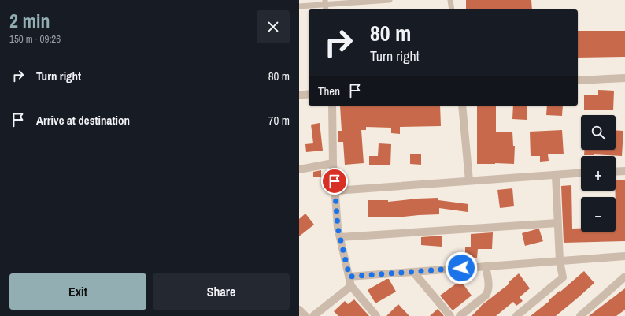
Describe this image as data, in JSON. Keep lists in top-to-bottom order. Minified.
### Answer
{"page":{"heading":["2 min","150 m · 09:26"],"turn":["80 m","Turn right"],"list":[{"name":"Turn right","value":"80 m"},{"name":"Arrive at destination","value":"70 m"}],"then":"Then","map_buttons":["+","−"],"buttons":["Exit","Share"]}}
